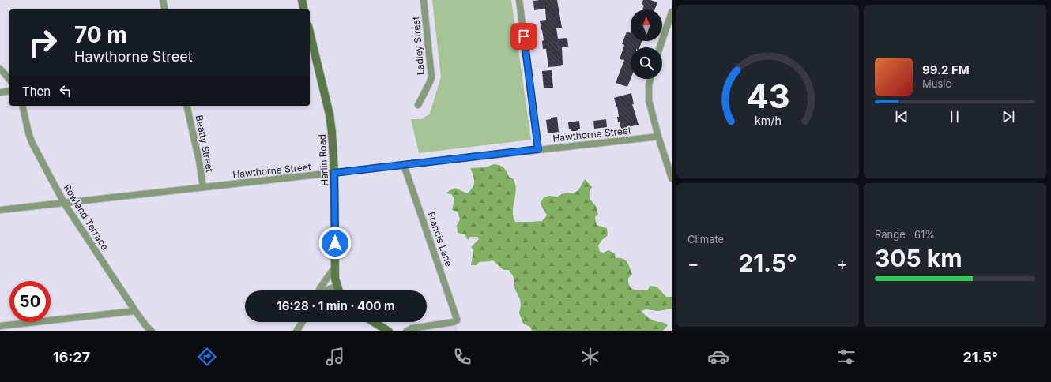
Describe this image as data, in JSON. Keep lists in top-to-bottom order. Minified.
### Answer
{"streets":{"main road":["Harlin Road"],"street":["Ladley Street","Hawthorne Street","Beatty Street","Rowland Terrace","Francis Lane"]},"crossings":[["Hawthorne Street","Beatty Street"],["Hawthorne Street","Harlin Road"],["Hawthorne Street","Rowland Terrace"],["Hawthorne Street","Francis Lane"]],"north":"top","page":{"turn":["70 m","Hawthorne Street"],"song":["99.2 FM","Music"],"then":"Then","tile":["Climate",["Range · 61%","305 km"]],"heat":["−","21.5°","+"],"limit":"50","trip":"16:28 · 1 min · 400 m","tabs":["16:27","21.5°"],"gauge":["43","km/h"]}}
